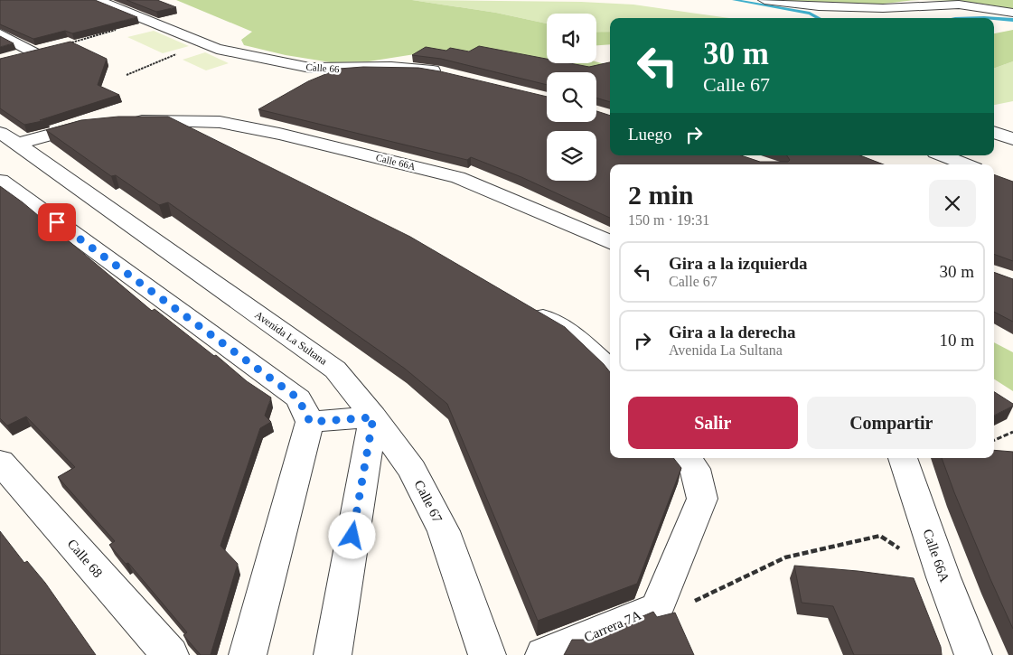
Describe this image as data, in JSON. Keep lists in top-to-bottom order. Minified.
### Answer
{"streets":{"street":["Calle 66","Calle 66A","Avenida La Sultana","Calle 67","Calle 68","Carrera 7A"]},"crossings":[["Avenida La Sultana","Calle 67"]],"page":{"turn":["30 m","Calle 67"],"then":"Luego","heading":["2 min","150 m · 19:31"],"list":[{"name":"Gira a la izquierda","note":"Calle 67","value":"30 m"},{"name":"Gira a la derecha","note":"Avenida La Sultana","value":"10 m"}],"buttons":["Salir","Compartir"]}}
